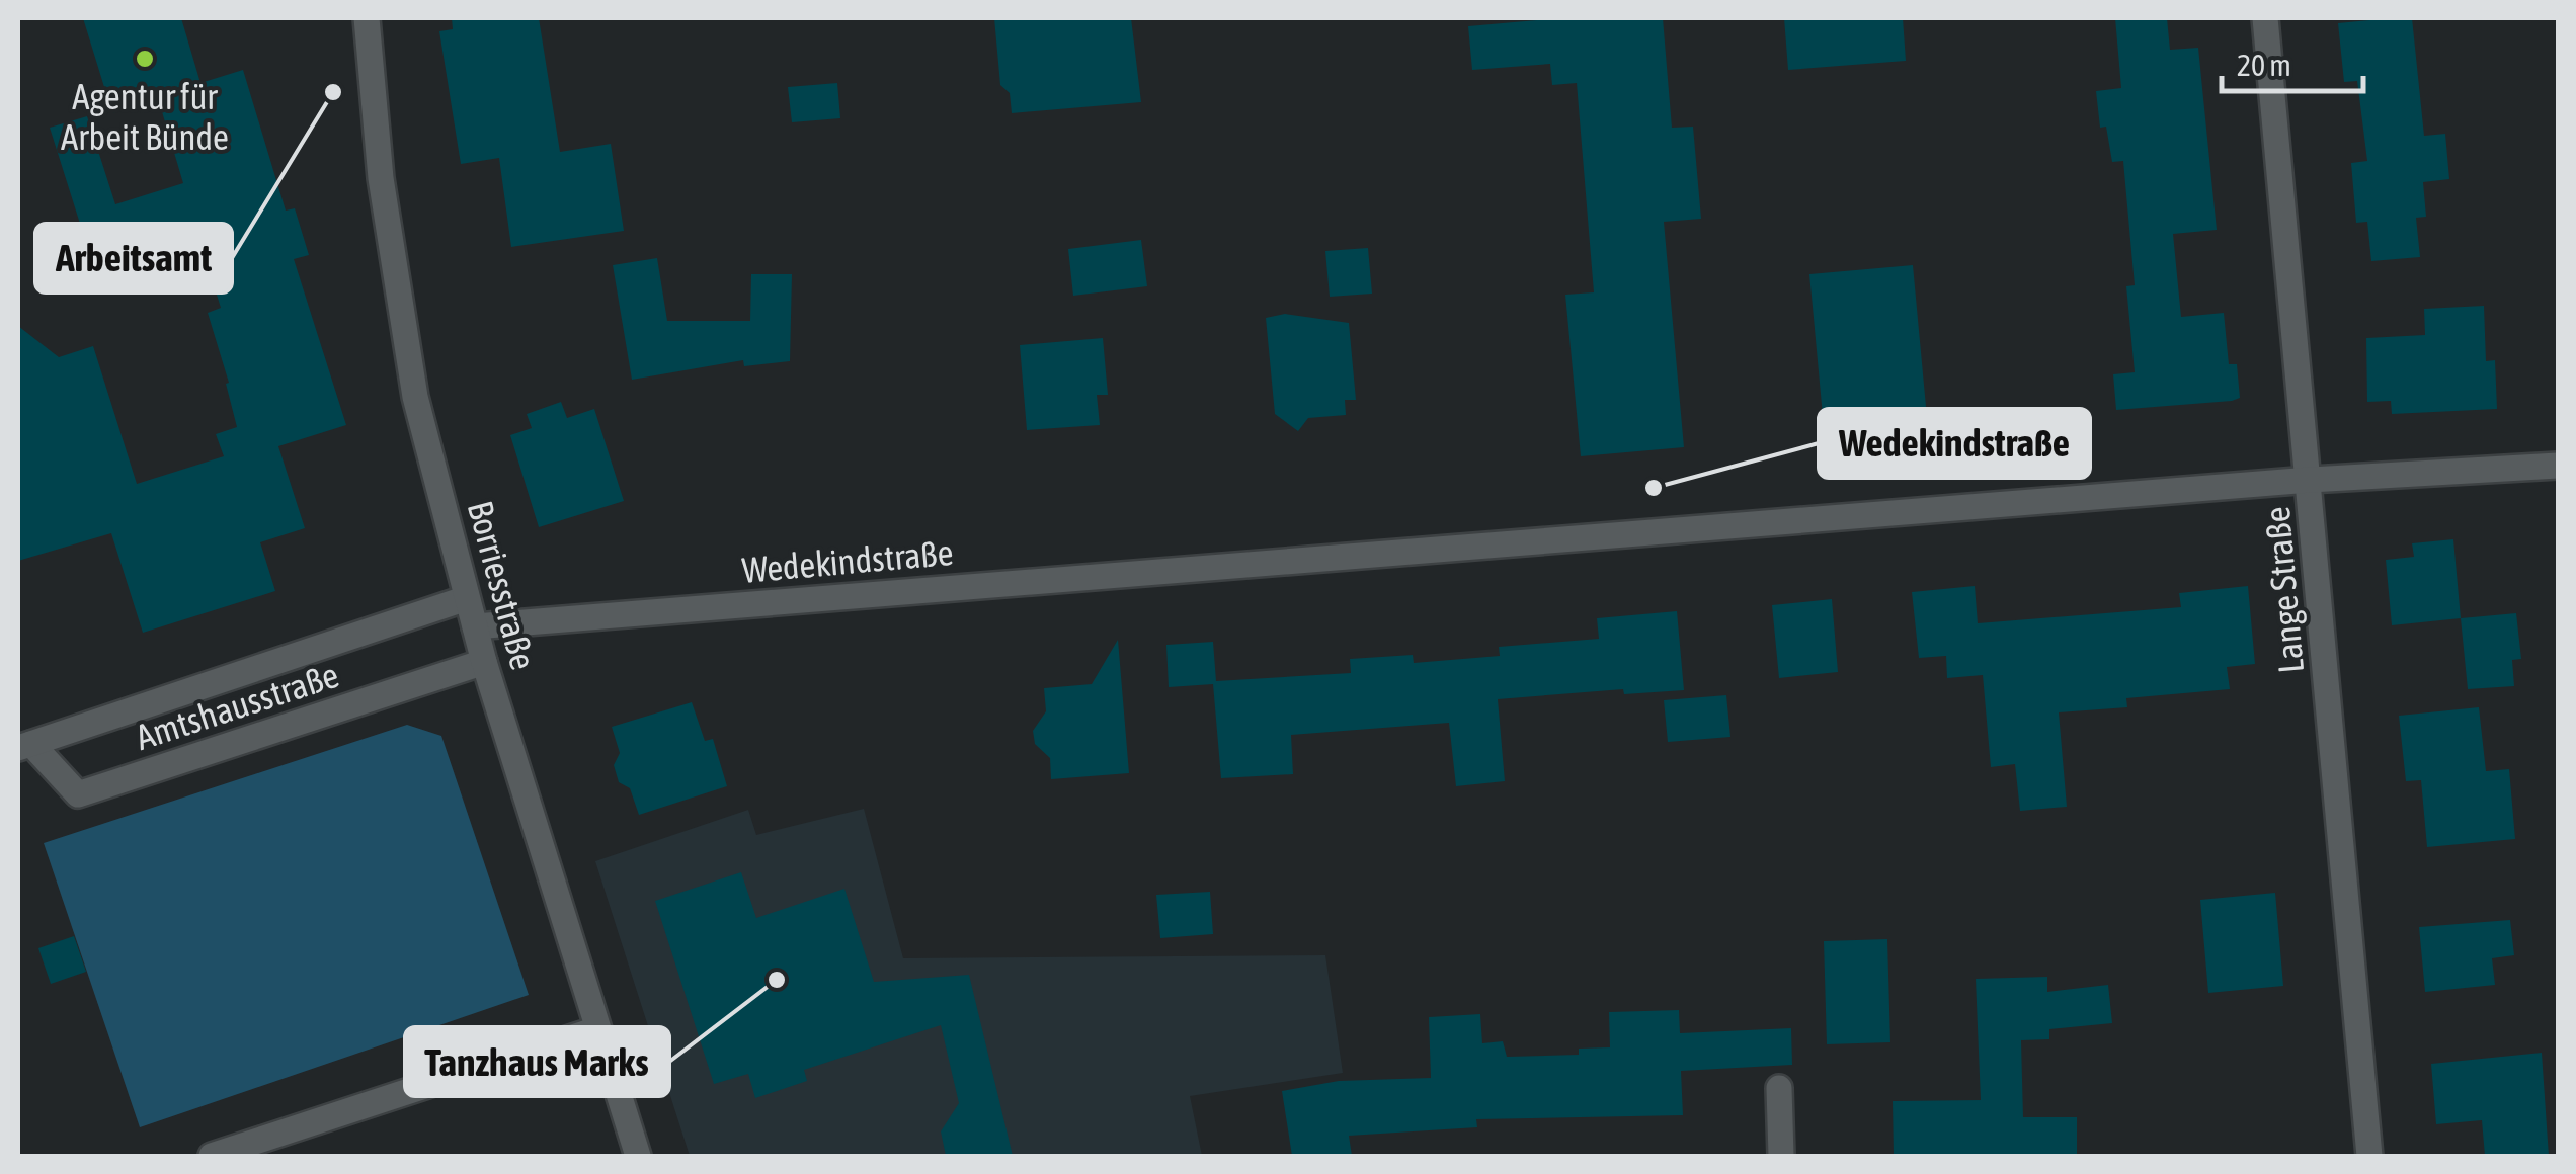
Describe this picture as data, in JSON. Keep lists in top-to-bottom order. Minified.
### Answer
{"streets":{"street":["Wedekindstraße","Borriesstraße","Lange Straße","Amtshausstraße"]},"crossings":[["Wedekindstraße","Borriesstraße"],["Wedekindstraße","Lange Straße"],["Borriesstraße","Amtshausstraße"]],"places":["Agentur für Arbeit Bünde","Arbeitsamt","Wedekindstraße","Tanzhaus Marks"],"scale_bar":"20 m"}
